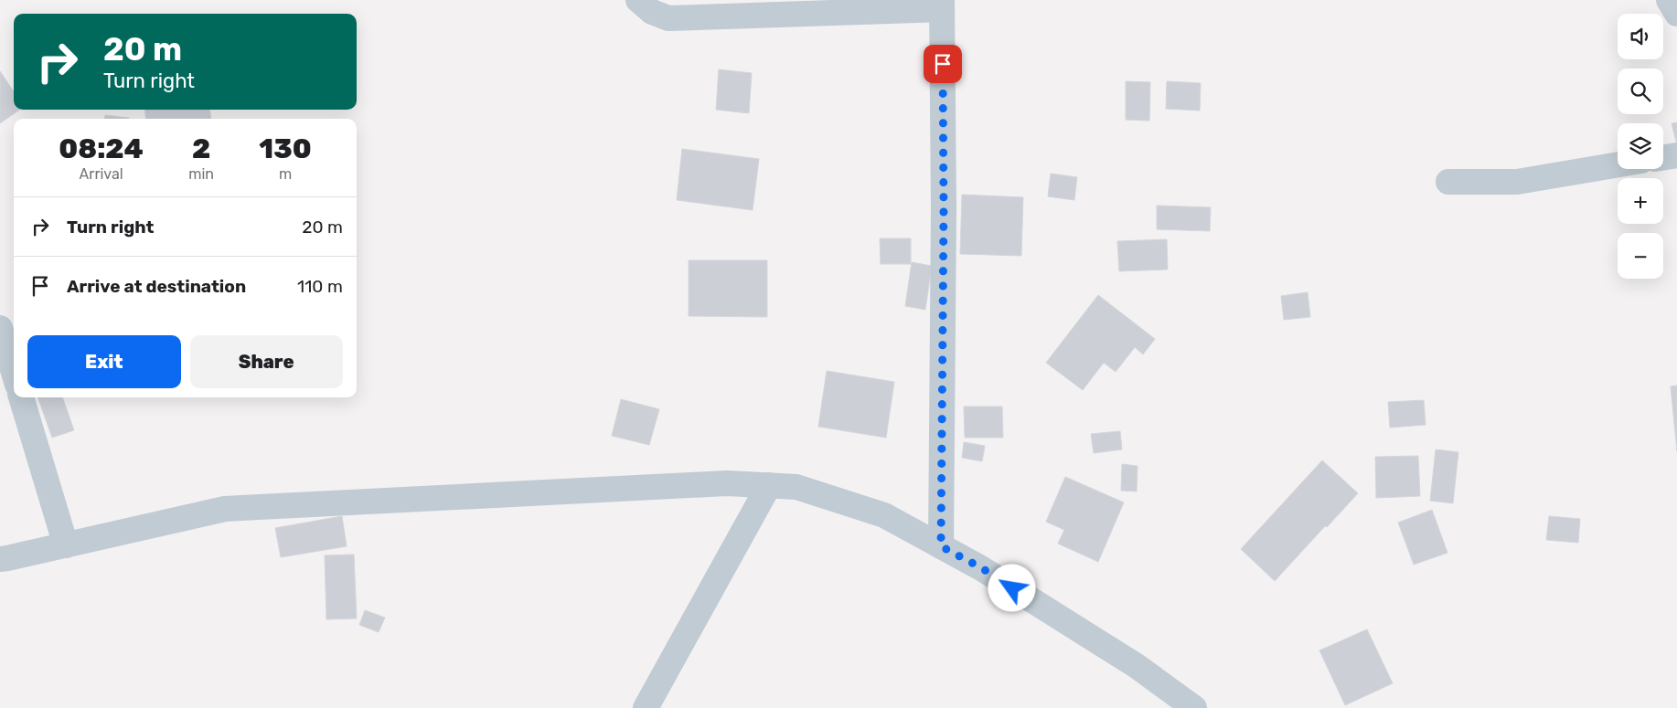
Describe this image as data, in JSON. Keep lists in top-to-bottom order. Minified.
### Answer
{"page":{"map_buttons":["+","−"],"turn":["20 m","Turn right"],"eta":["08:24","Arrival","2","min","130","m"],"list":[{"name":"Turn right","value":"20 m"},{"name":"Arrive at destination","value":"110 m"}],"buttons":["Exit","Share"]}}
